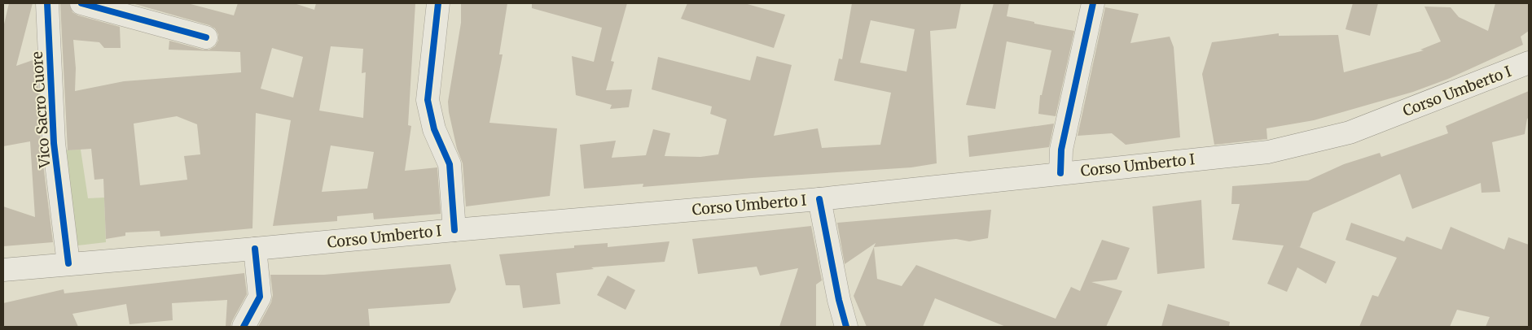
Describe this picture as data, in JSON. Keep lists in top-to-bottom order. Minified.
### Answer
{"streets":{"main road":["Corso Umberto I","Vico Sacro Cuore"]},"crossings":[["Corso Umberto I","Vico Sacro Cuore"]]}
